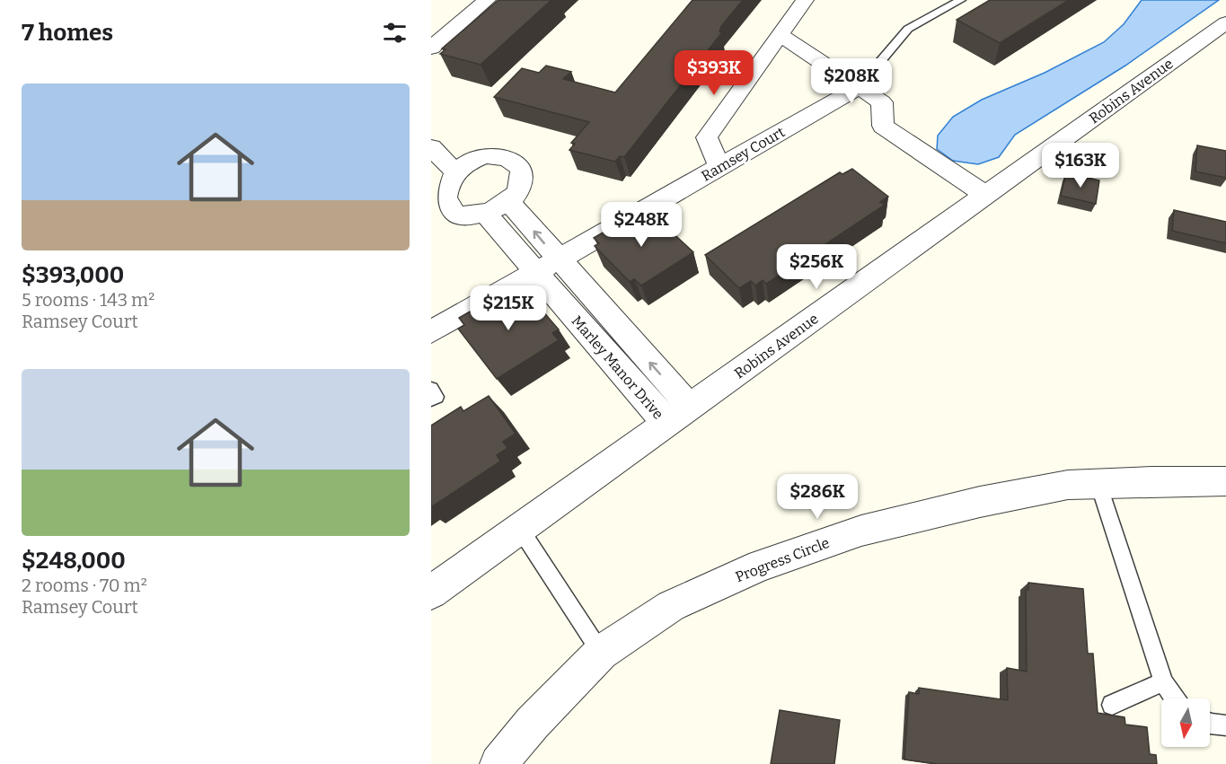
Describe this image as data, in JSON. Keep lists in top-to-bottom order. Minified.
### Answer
{"streets":{"street":["Robins Avenue","Ramsey Court","Marley Manor Drive","Progress Circle"]},"crossings":[["Robins Avenue","Marley Manor Drive"],["Ramsey Court","Marley Manor Drive"]],"north":"bottom","page":{"heading":"7 homes","price":["$393K","$208K","$163K","$248K","$256K","$215K","$286K"],"list":[{"name":"$393,000","note":"5 rooms · 143 m² · Ramsey Court"},{"name":"$248,000","note":"2 rooms · 70 m² · Ramsey Court"}]}}
